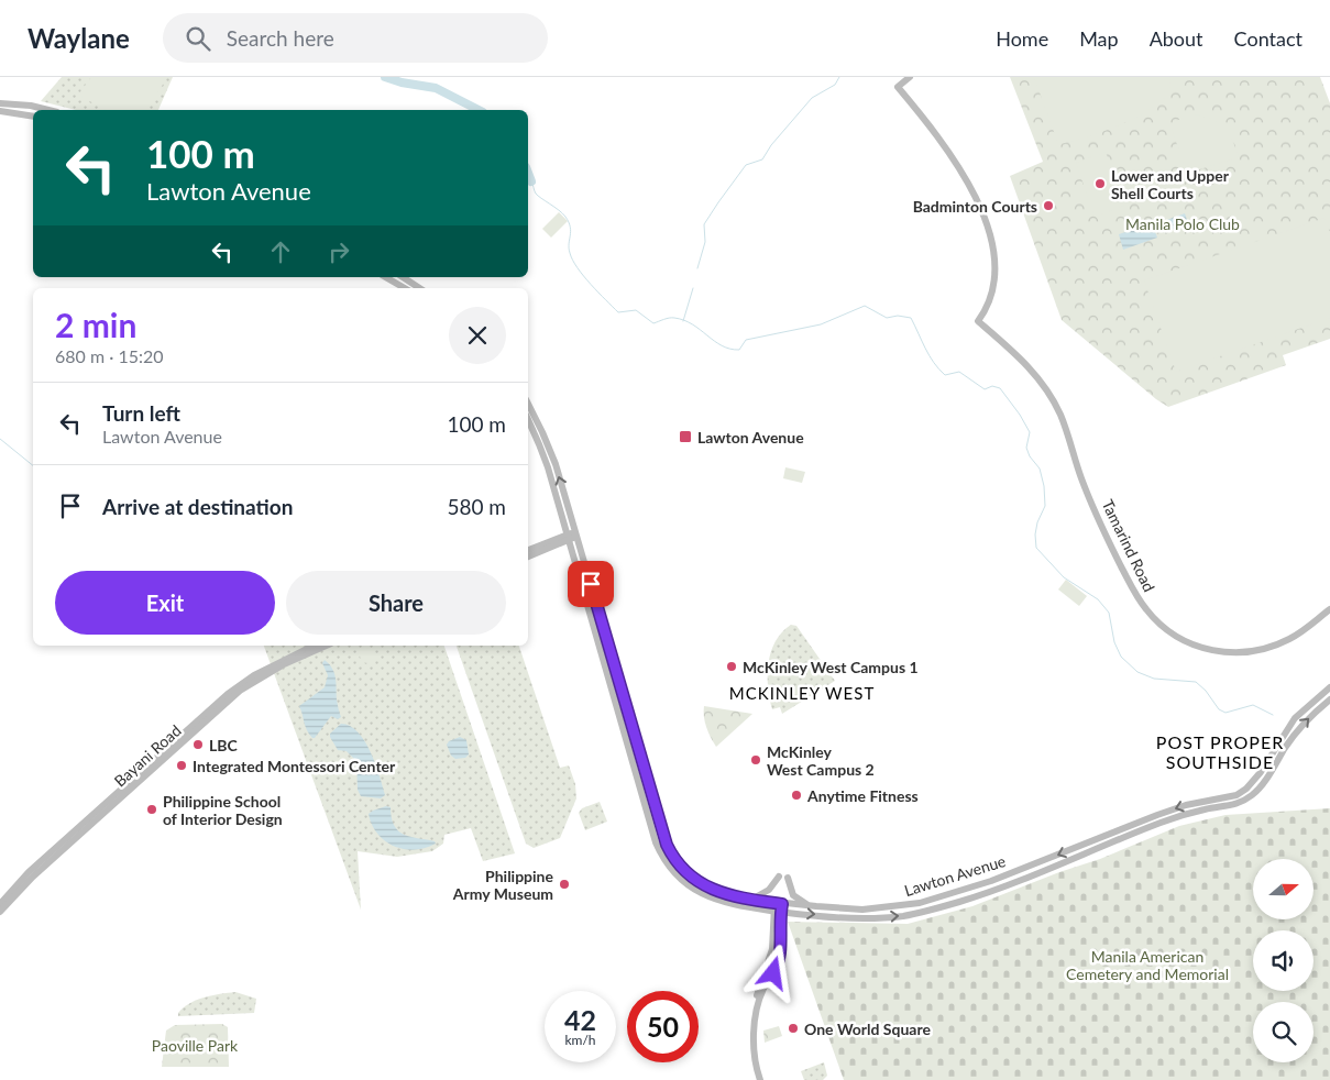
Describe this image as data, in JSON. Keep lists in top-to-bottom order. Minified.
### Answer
{"streets":{"main road":["Tamarind Road","Bayani Road","Lawton Avenue"]},"districts":["MCKINLEY WEST","POST PROPER SOUTHSIDE"],"parks":["Manila Polo Club","Manila American Cemetery and Memorial","Paoville Park"],"places":{"other":["Lower and Upper Shell Courts","Badminton Courts","McKinley West Campus 1","LBC","McKinley West Campus 2","Integrated Montessori Center","Anytime Fitness","Philippine School of Interior Design","Philippine Army Museum","One World Square"],"transit":["Lawton Avenue"]},"north":"right","page":{"header":"Waylane","search":"Search here","nav":["Home","Map","About","Contact"],"turn":["100 m","Lawton Avenue"],"heading":["2 min","680 m · 15:20"],"list":[{"name":"Turn left","note":"Lawton Avenue","value":"100 m"},{"name":"Arrive at destination","value":"580 m"}],"buttons":["Exit","Share"],"speed":"42 km/h","limit":"50"}}
